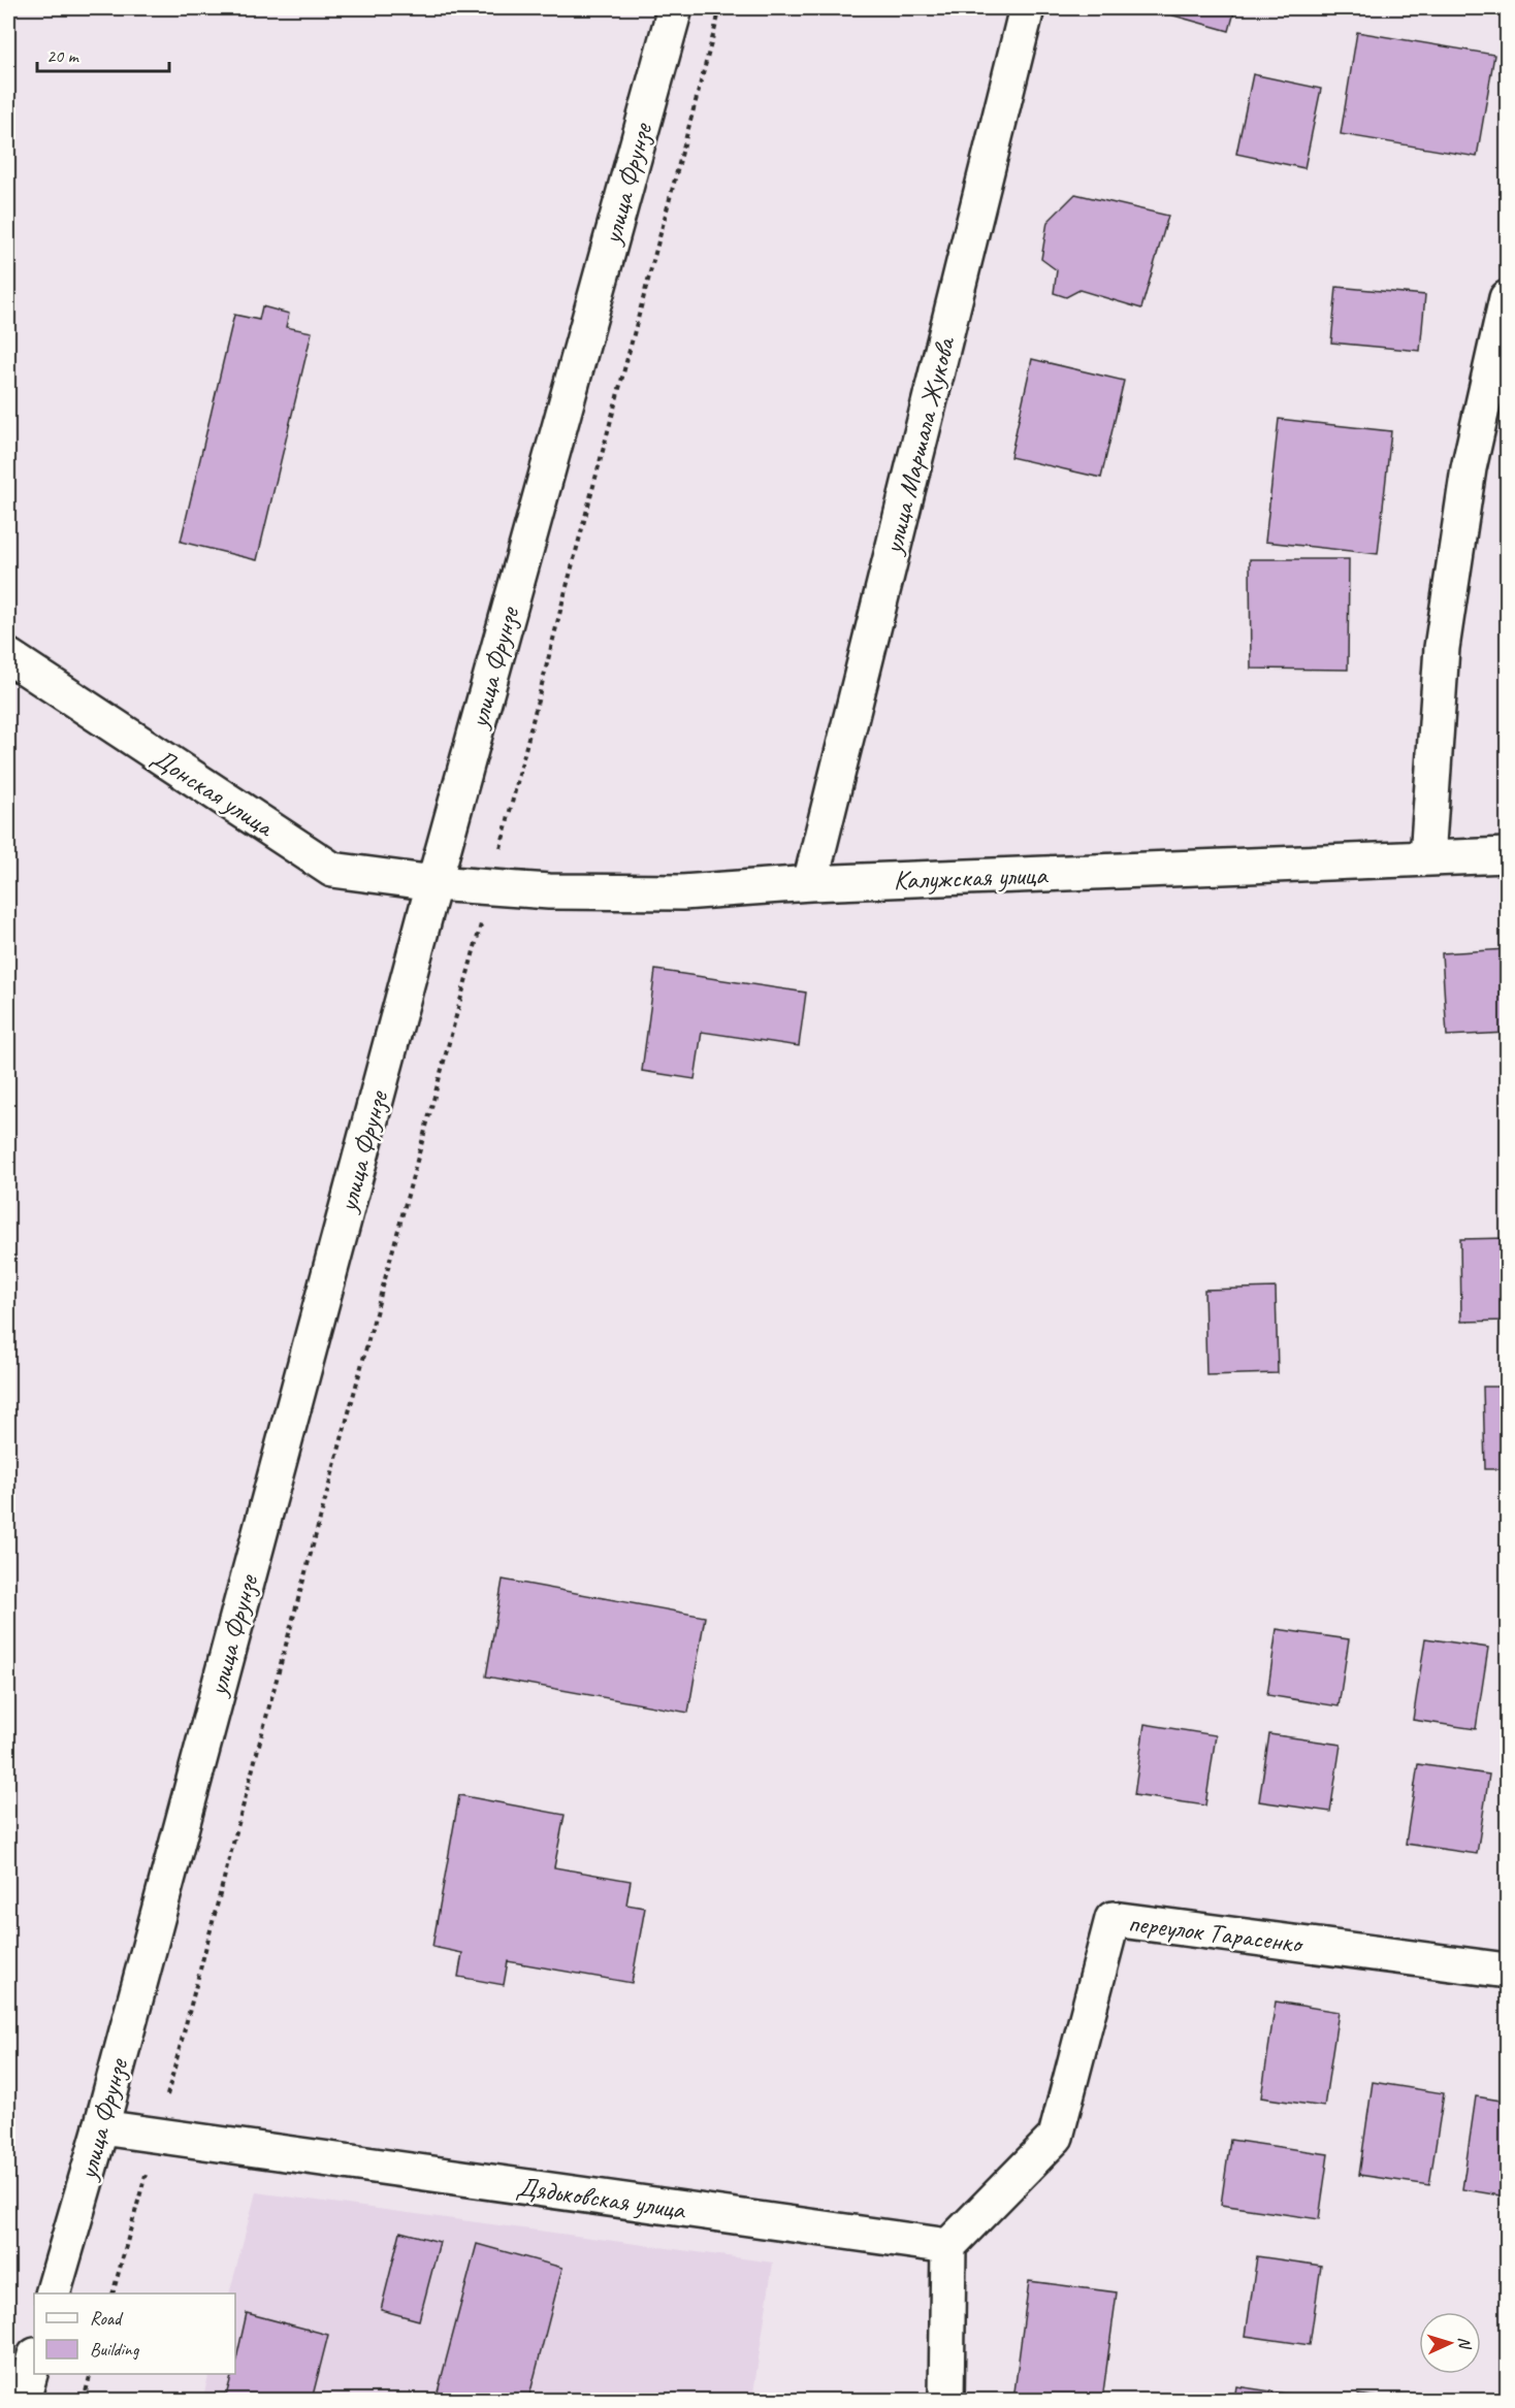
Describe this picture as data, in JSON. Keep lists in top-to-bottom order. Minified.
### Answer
{"streets":{"street":["улица Фрунзе","улица Маршала Жукова","Донская улица","Калужская улица","переулок Тарасенко","Дядьковская улица"]},"crossings":[["улица Фрунзе","Донская улица"],["улица Фрунзе","Калужская улица"],["улица Фрунзе","Дядьковская улица"],["улица Маршала Жукова","Калужская улица"],["Донская улица","Калужская улица"],["переулок Тарасенко","Дядьковская улица"]],"legend":["Road","Building"],"scale_bar":"20 m","north":"right"}
